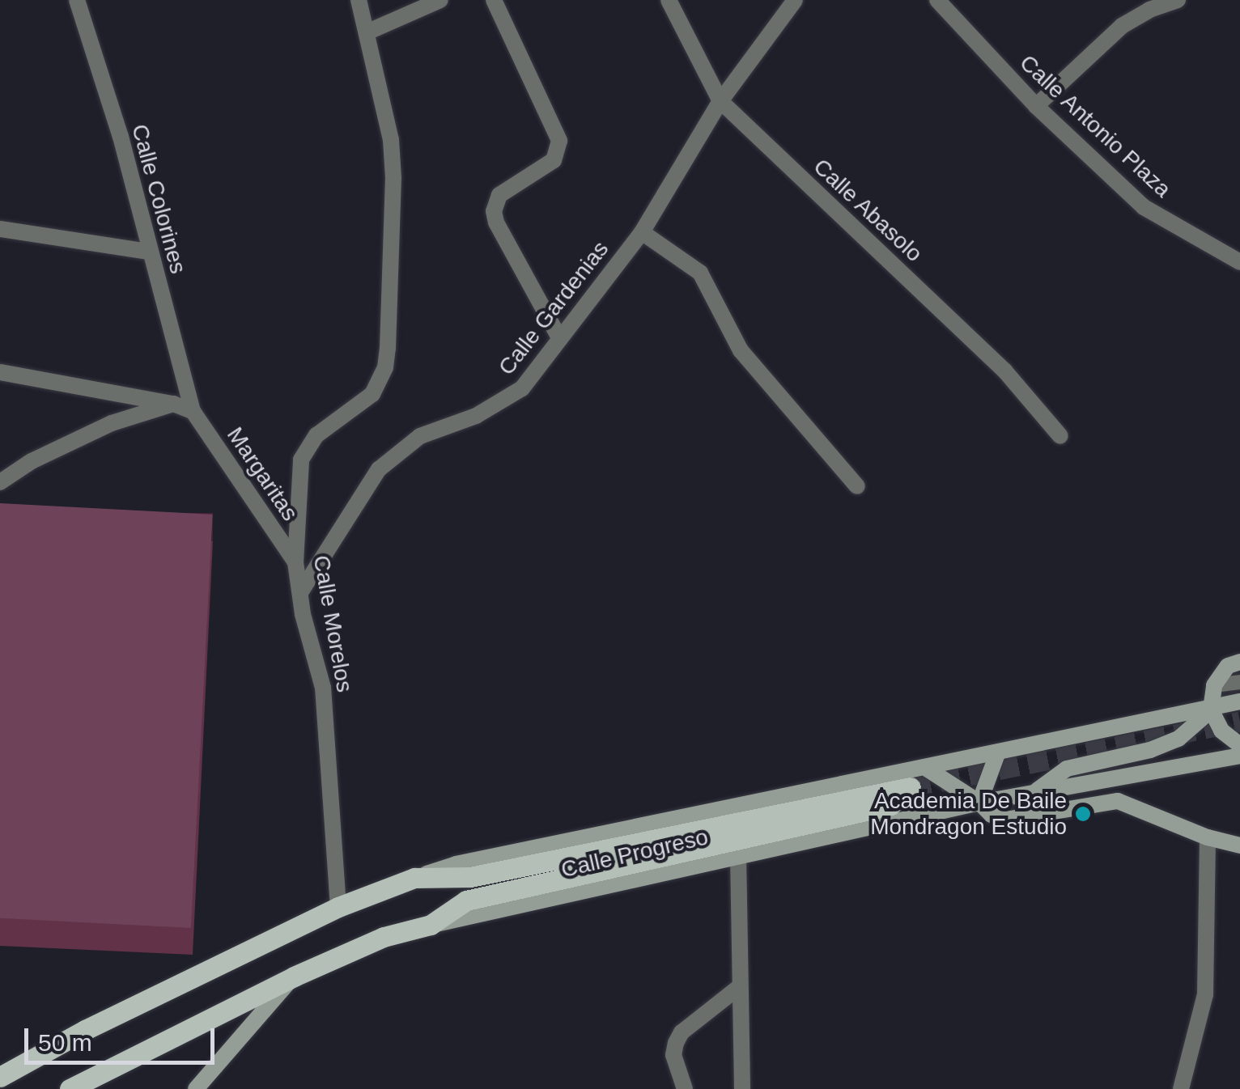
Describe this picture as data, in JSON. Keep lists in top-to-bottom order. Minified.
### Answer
{"streets":{"main road":["Calle Progreso"],"street":["Calle Antonio Plaza","Calle Colorines","Calle Abasolo","Calle Gardenias","Margaritas","Calle Morelos"]},"crossings":[["Calle Colorines","Margaritas"],["Calle Abasolo","Calle Gardenias"],["Calle Gardenias","Calle Morelos"],["Margaritas","Calle Morelos"],["Calle Morelos","Calle Progreso"]],"places":["Academia De Baile Mondragon Estudio"],"scale_bar":"50 m"}
